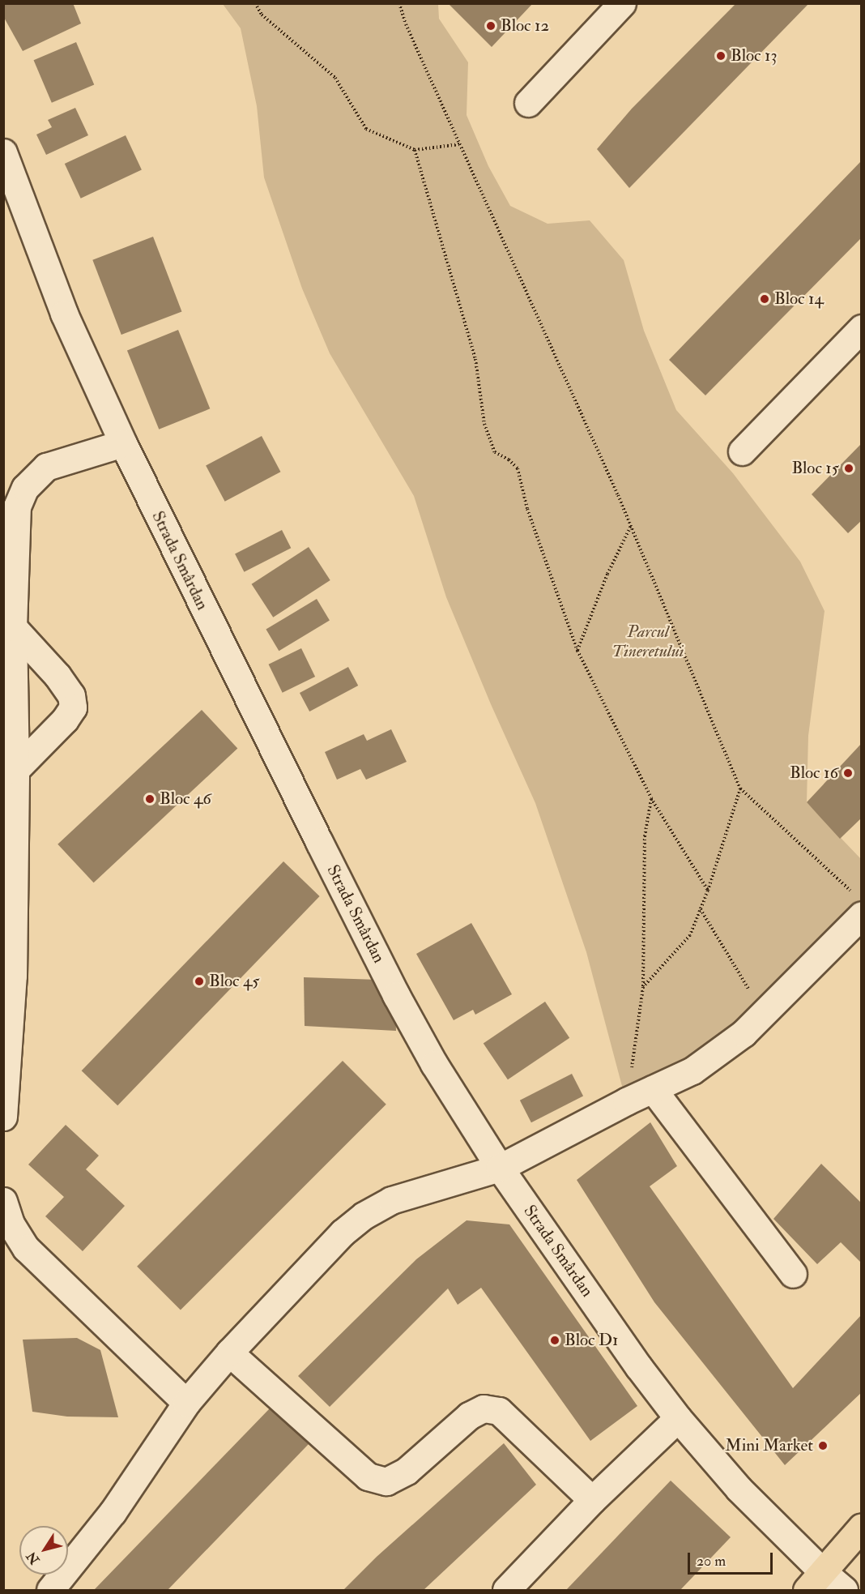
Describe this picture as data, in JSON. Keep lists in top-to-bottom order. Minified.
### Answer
{"streets":{"street":["Strada Smârdan"]},"parks":["Parcul Tineretului"],"places":["Bloc 12","Bloc 13","Bloc 14","Bloc 15","Bloc 16","Bloc 46","Bloc 45","Bloc D1","Mini Market"],"scale_bar":"20 m","north":"bottom left"}
